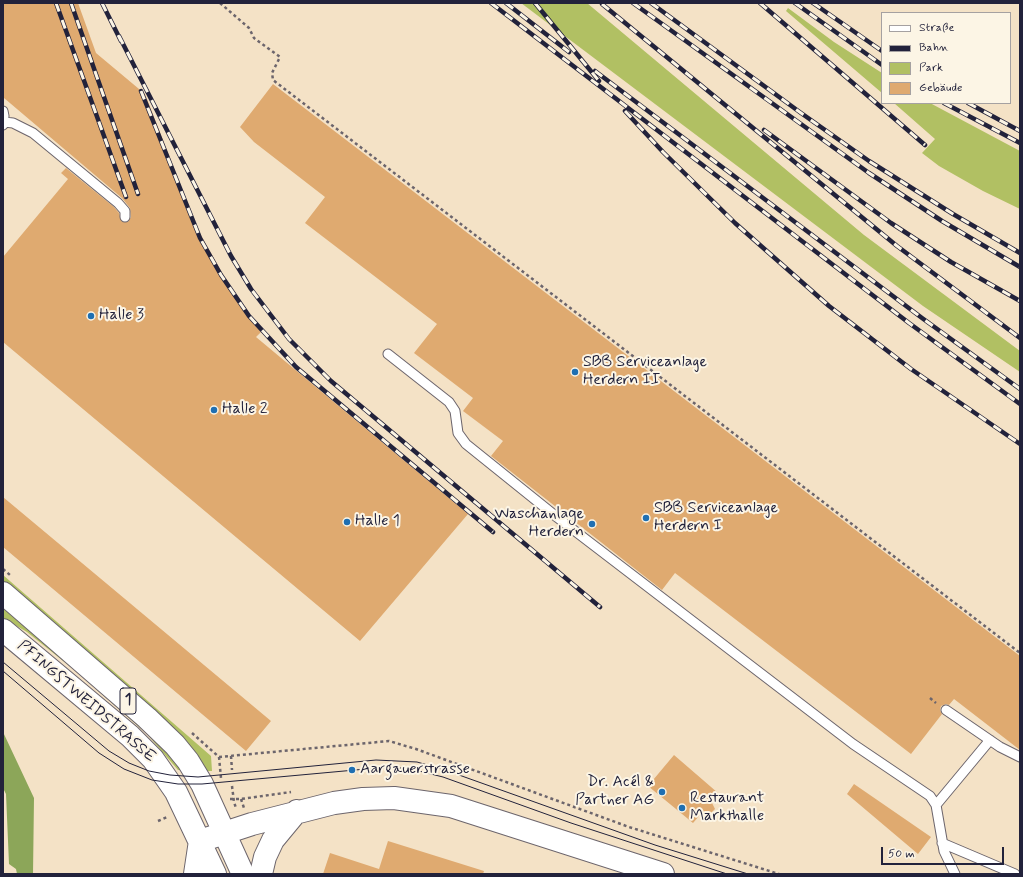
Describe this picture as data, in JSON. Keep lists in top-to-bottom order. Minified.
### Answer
{"streets":{"main road":["1","PFINGSTWEIDSTRASSE"]},"crossings":[["1","PFINGSTWEIDSTRASSE"]],"places":["Halle 3","SBB Serviceanlage Herdern II","Halle 2","SBB Serviceanlage Herdern I","Halle 1","Waschanlage Herdern","Aargauerstrasse","Dr. Acél & Partner AG","Restaurant Markthalle"],"legend":["Straße","Bahn","Park","Gebäude"],"scale_bar":"50 m"}
